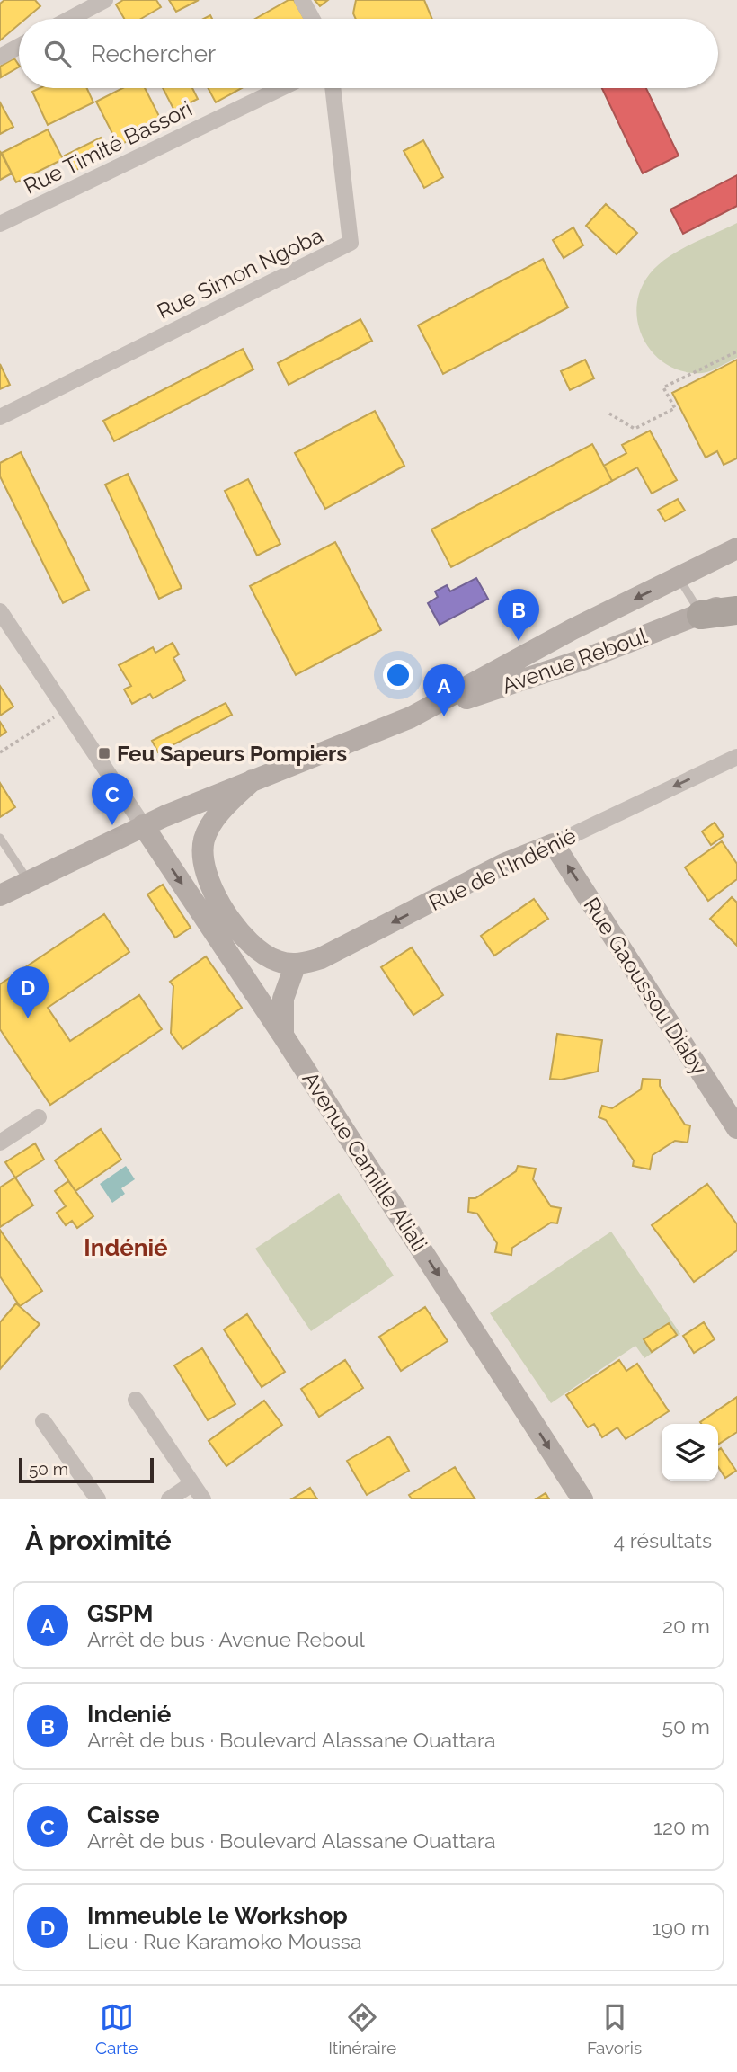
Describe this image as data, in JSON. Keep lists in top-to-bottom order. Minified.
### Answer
{"streets":{"main road":["Avenue Reboul","Rue de l'Indénié","Rue Gaoussou Diaby","Avenue Camille Aliali"],"street":["Rue Timité Bassori","Rue Simon Ngoba"]},"crossings":[["Rue de l'Indénié","Rue Gaoussou Diaby"]],"one_way":["Rue Gaoussou Diaby","Avenue Camille Aliali"],"districts":["Indénié"],"places":{"transit":["Feu Sapeurs Pompiers"]},"scale_bar":"50 m","page":{"search":"Rechercher","pins":["B","A","C","D"],"scale":"50 m","heading":["À proximité","4 résultats"],"list":[{"mark":"A","name":"GSPM","note":"Arrêt de bus · Avenue Reboul","value":"20 m"},{"mark":"B","name":"Indenié","note":"Arrêt de bus · Boulevard Alassane Ouattara","value":"50 m"},{"mark":"C","name":"Caisse","note":"Arrêt de bus · Boulevard Alassane Ouattara","value":"120 m"},{"mark":"D","name":"Immeuble le Workshop","note":"Lieu · Rue Karamoko Moussa","value":"190 m"}],"nav":["Carte","Itinéraire","Favoris"]}}
